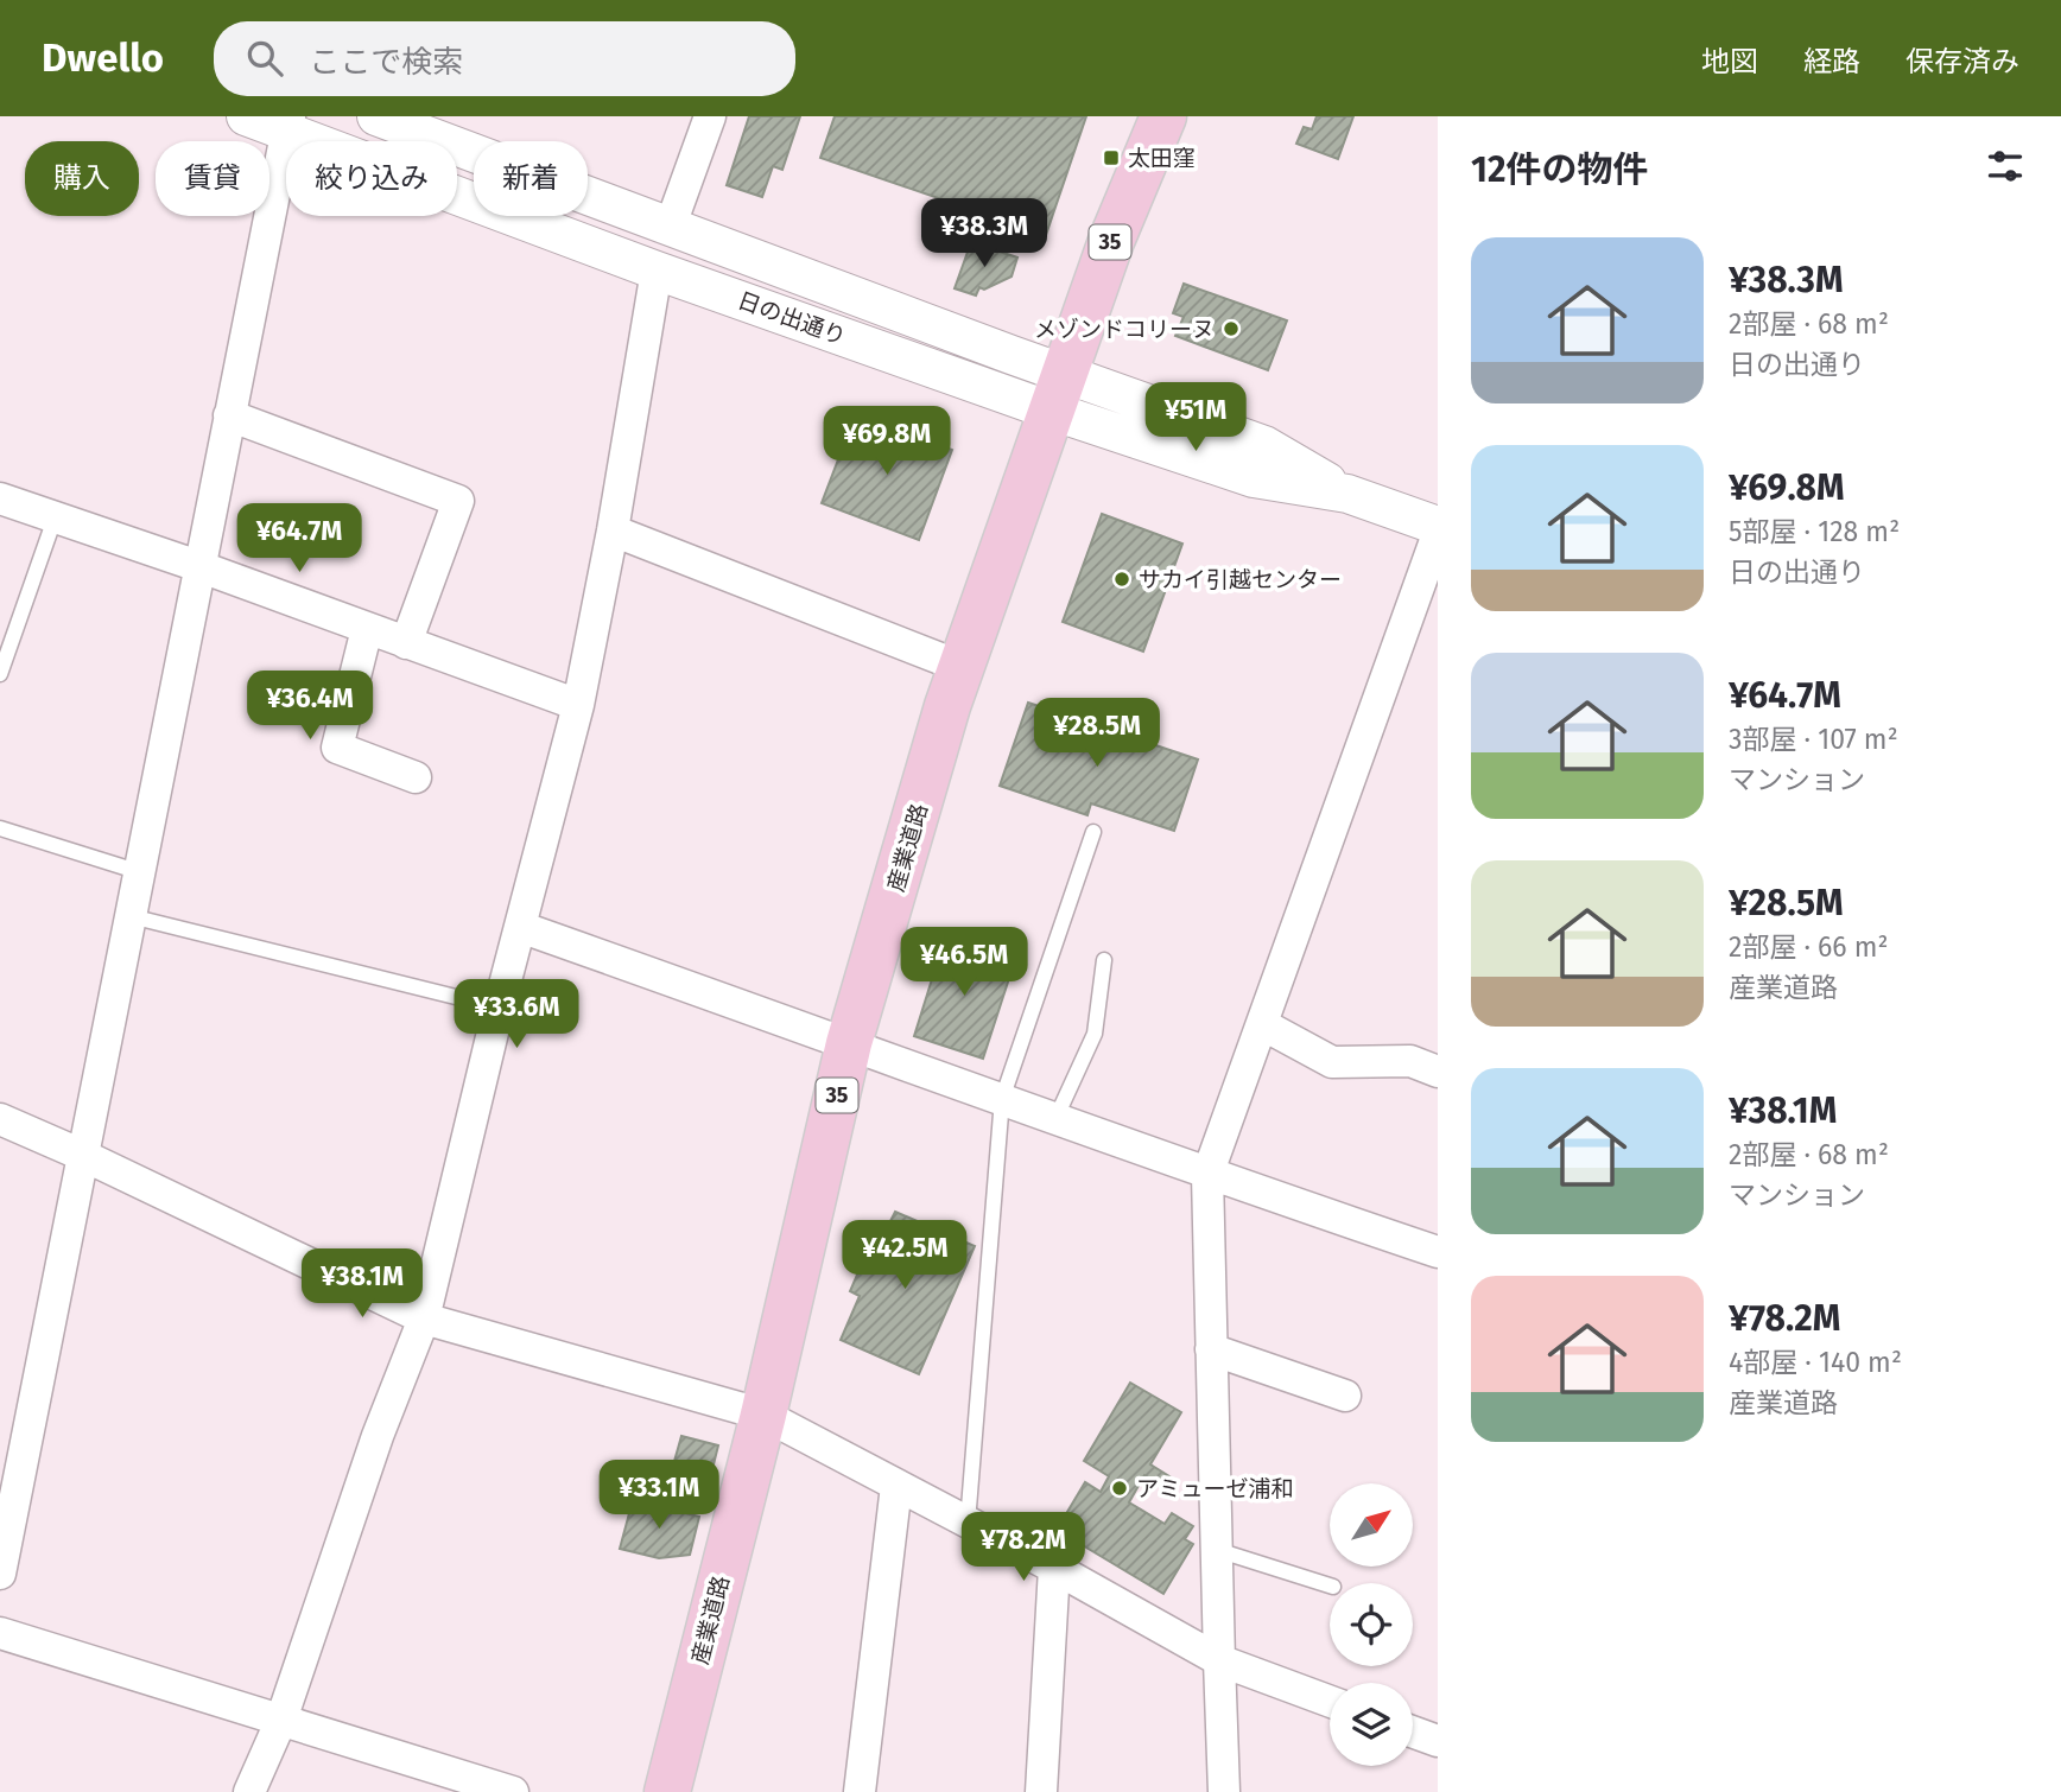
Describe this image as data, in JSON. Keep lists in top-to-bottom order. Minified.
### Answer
{"streets":{"main road":["35","産業道路"],"street":["日の出通り"]},"crossings":[["日の出通り","産業道路"]],"places":{"transit":["太田窪"],"other":["メゾンドコリーヌ","サカイ引越センター","アミューゼ浦和"]},"north":"top right","page":{"header":"Dwello","search":"ここで検索","nav":["地図","経路","保存済み"],"heading":"12件の物件","chip":["購入","賃貸","絞り込み","新着"],"price":["¥38.3M","¥51M","¥69.8M","¥64.7M","¥36.4M","¥28.5M","¥46.5M","¥33.6M","¥42.5M","¥38.1M","¥33.1M","¥78.2M"],"list":[{"name":"¥38.3M","note":"2部屋 · 68 m² · 日の出通り"},{"name":"¥69.8M","note":"5部屋 · 128 m² · 日の出通り"},{"name":"¥64.7M","note":"3部屋 · 107 m² · マンション"},{"name":"¥28.5M","note":"2部屋 · 66 m² · 産業道路"},{"name":"¥38.1M","note":"2部屋 · 68 m² · マンション"},{"name":"¥78.2M","note":"4部屋 · 140 m² · 産業道路"}]}}
